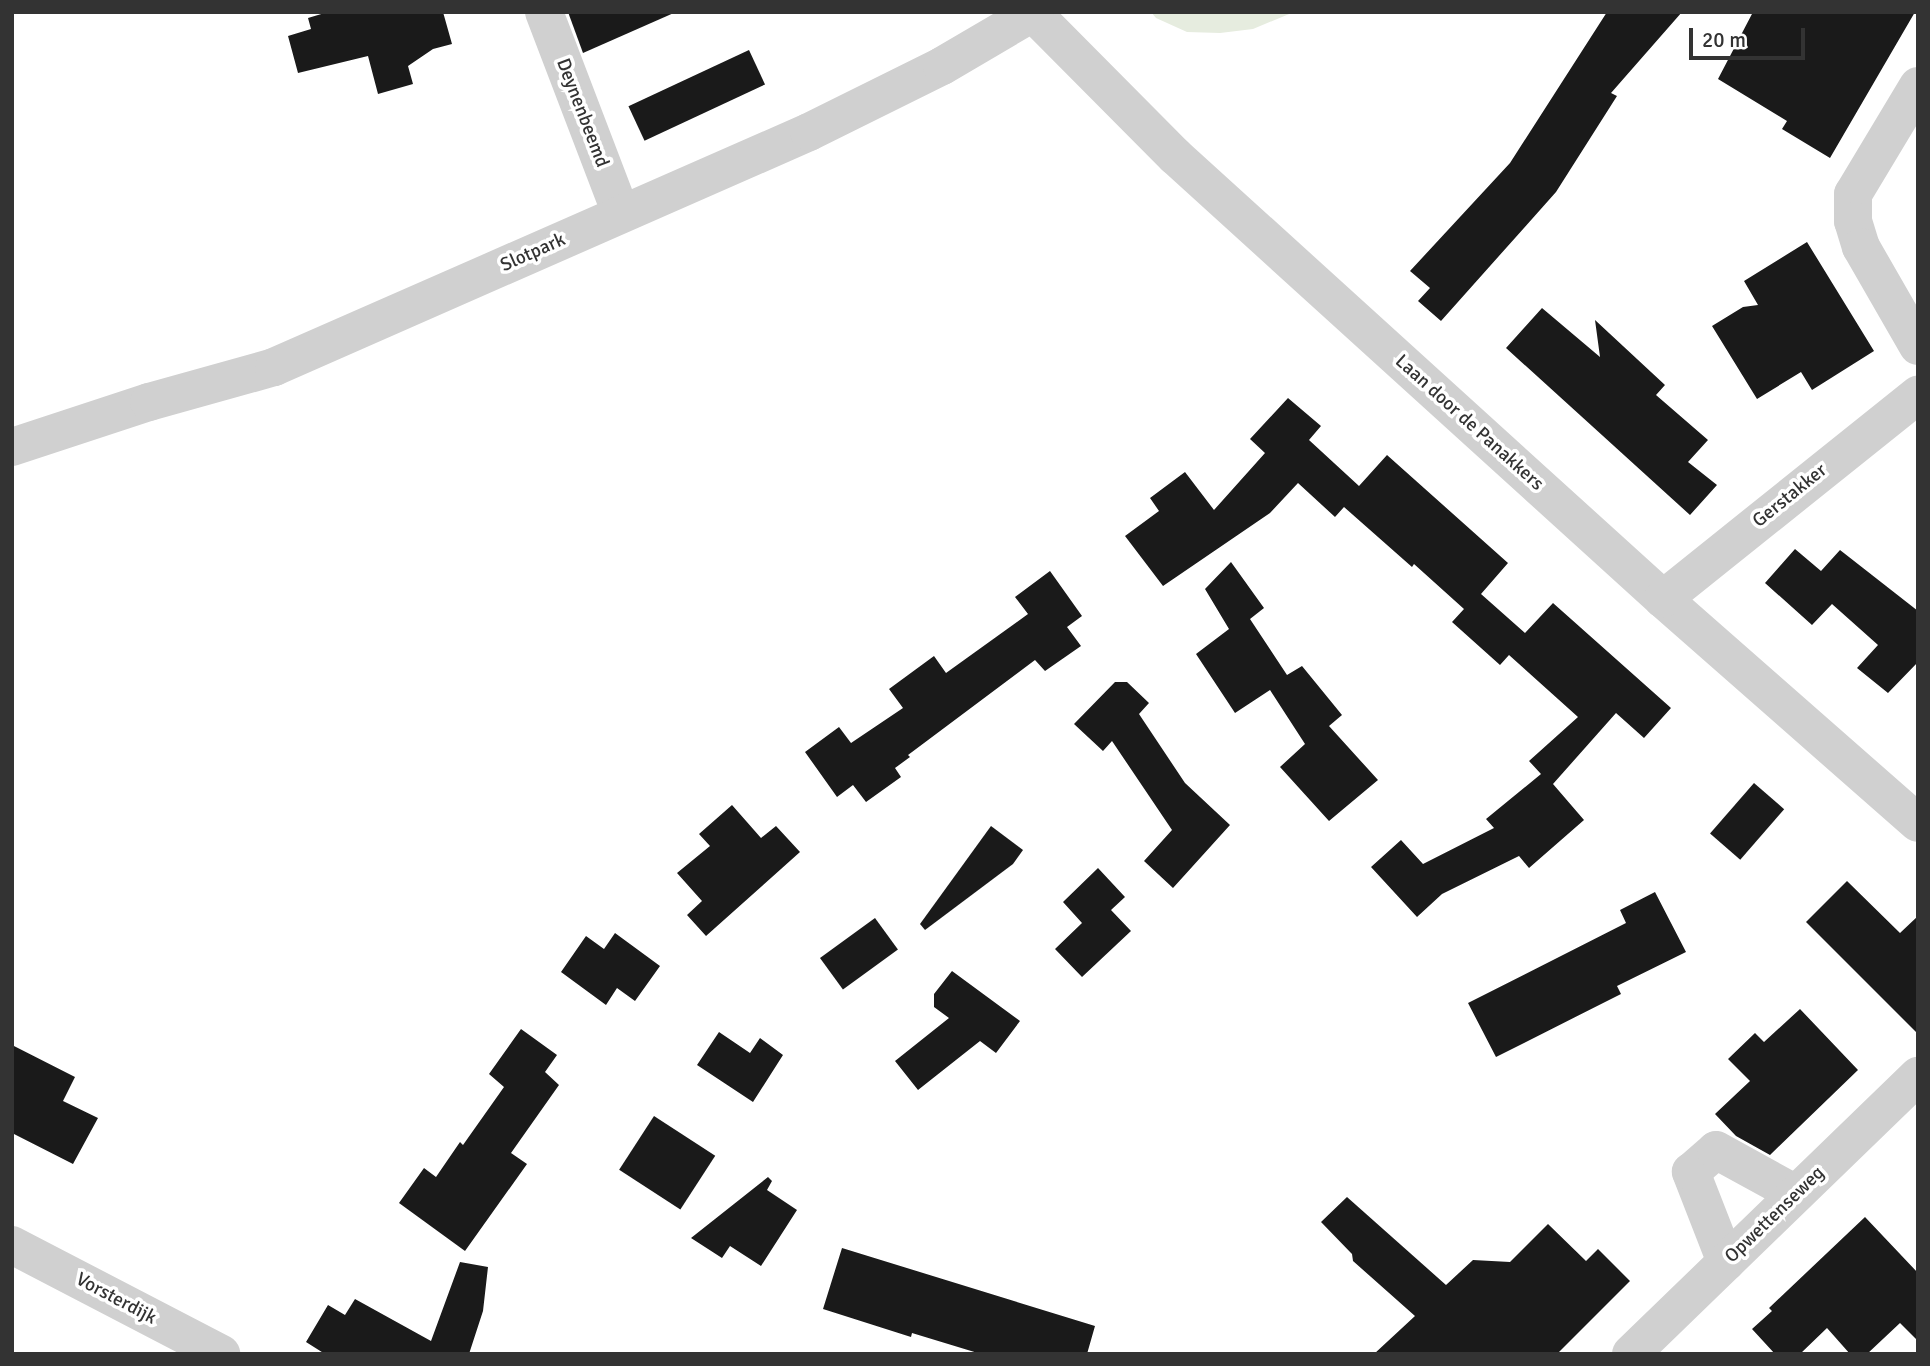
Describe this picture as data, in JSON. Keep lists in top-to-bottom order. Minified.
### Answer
{"streets":{"street":["Deynenbeemd","Slotpark","Laan door de Panakkers","Gerstakker","Opwettenseweg","Vorsterdijk"]},"crossings":[["Deynenbeemd","Slotpark"],["Slotpark","Laan door de Panakkers"],["Laan door de Panakkers","Gerstakker"]],"scale_bar":"20 m"}
